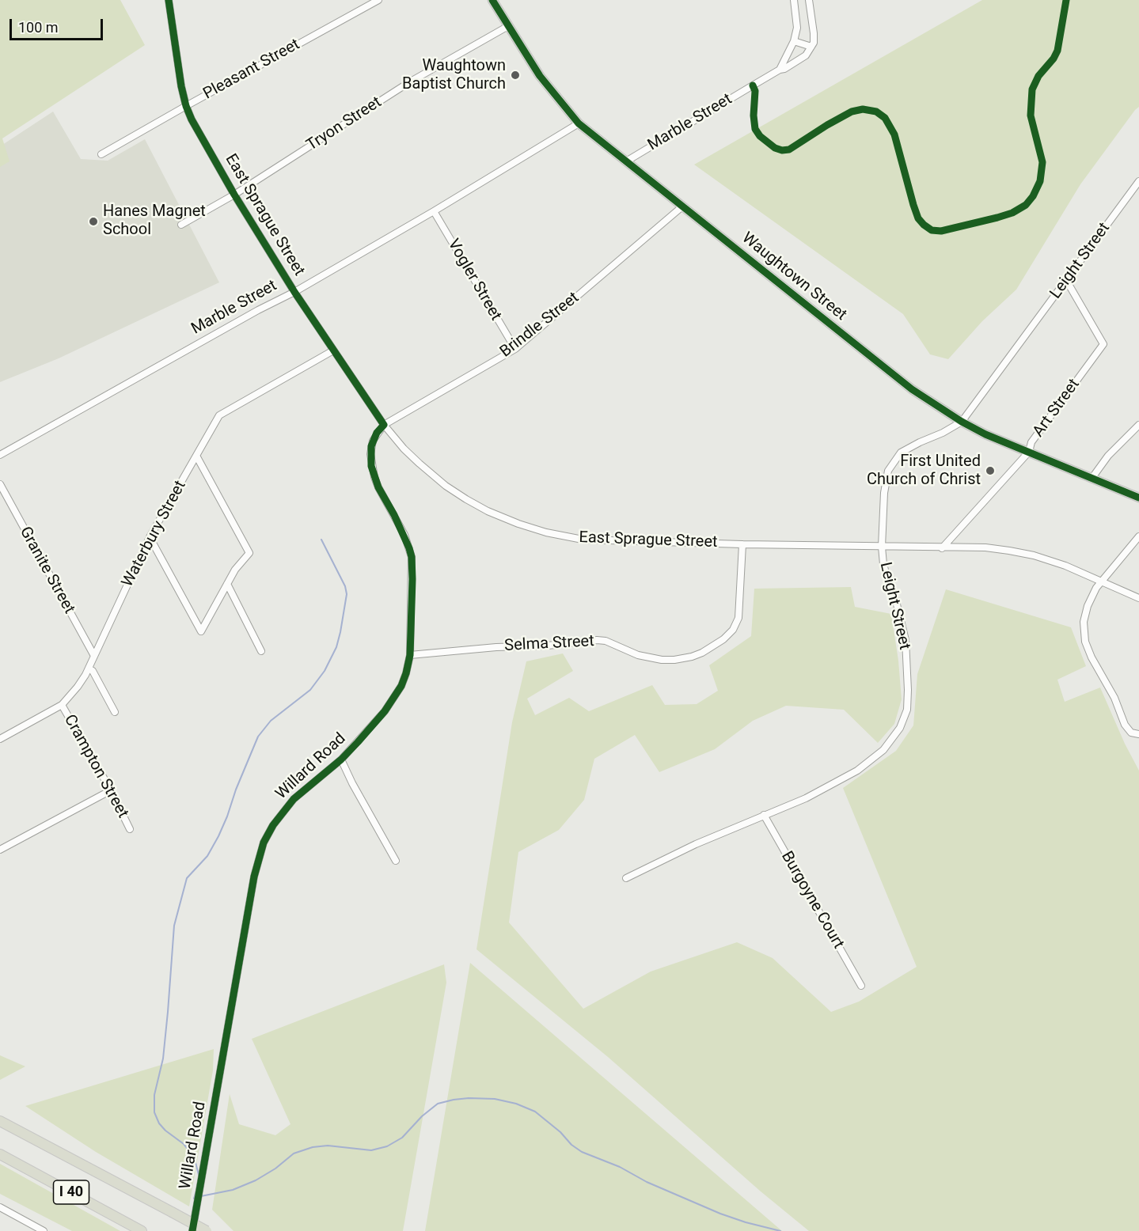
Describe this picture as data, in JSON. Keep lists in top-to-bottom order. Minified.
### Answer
{"streets":{"highway":["I 40"],"main road":["Waughtown Street"],"street":["Pleasant Street","Marble Street","Tryon Street","East Sprague Street","Leight Street","Vogler Street","Brindle Street","Art Street","Waterbury Street","Granite Street","Selma Street","Crampton Street","Willard Road","Burgoyne Court"]},"crossings":[["Pleasant Street","East Sprague Street"],["Marble Street","East Sprague Street"],["Marble Street","Waughtown Street"],["Marble Street","Vogler Street"],["Tryon Street","East Sprague Street"],["Tryon Street","Waughtown Street"],["East Sprague Street","Leight Street"],["East Sprague Street","Brindle Street"],["East Sprague Street","Art Street"],["East Sprague Street","Waterbury Street"],["East Sprague Street","Selma Street"],["East Sprague Street","Willard Road"],["Leight Street","Waughtown Street"],["Leight Street","Art Street"],["Leight Street","Burgoyne Court"],["Waughtown Street","Brindle Street"],["Waughtown Street","Art Street"],["Vogler Street","Brindle Street"],["Brindle Street","Willard Road"],["Waterbury Street","Granite Street"],["Waterbury Street","Crampton Street"],["Selma Street","Willard Road"]],"places":["Waughtown Baptist Church","Hanes Magnet School","First United Church of Christ"],"scale_bar":"100 m"}
